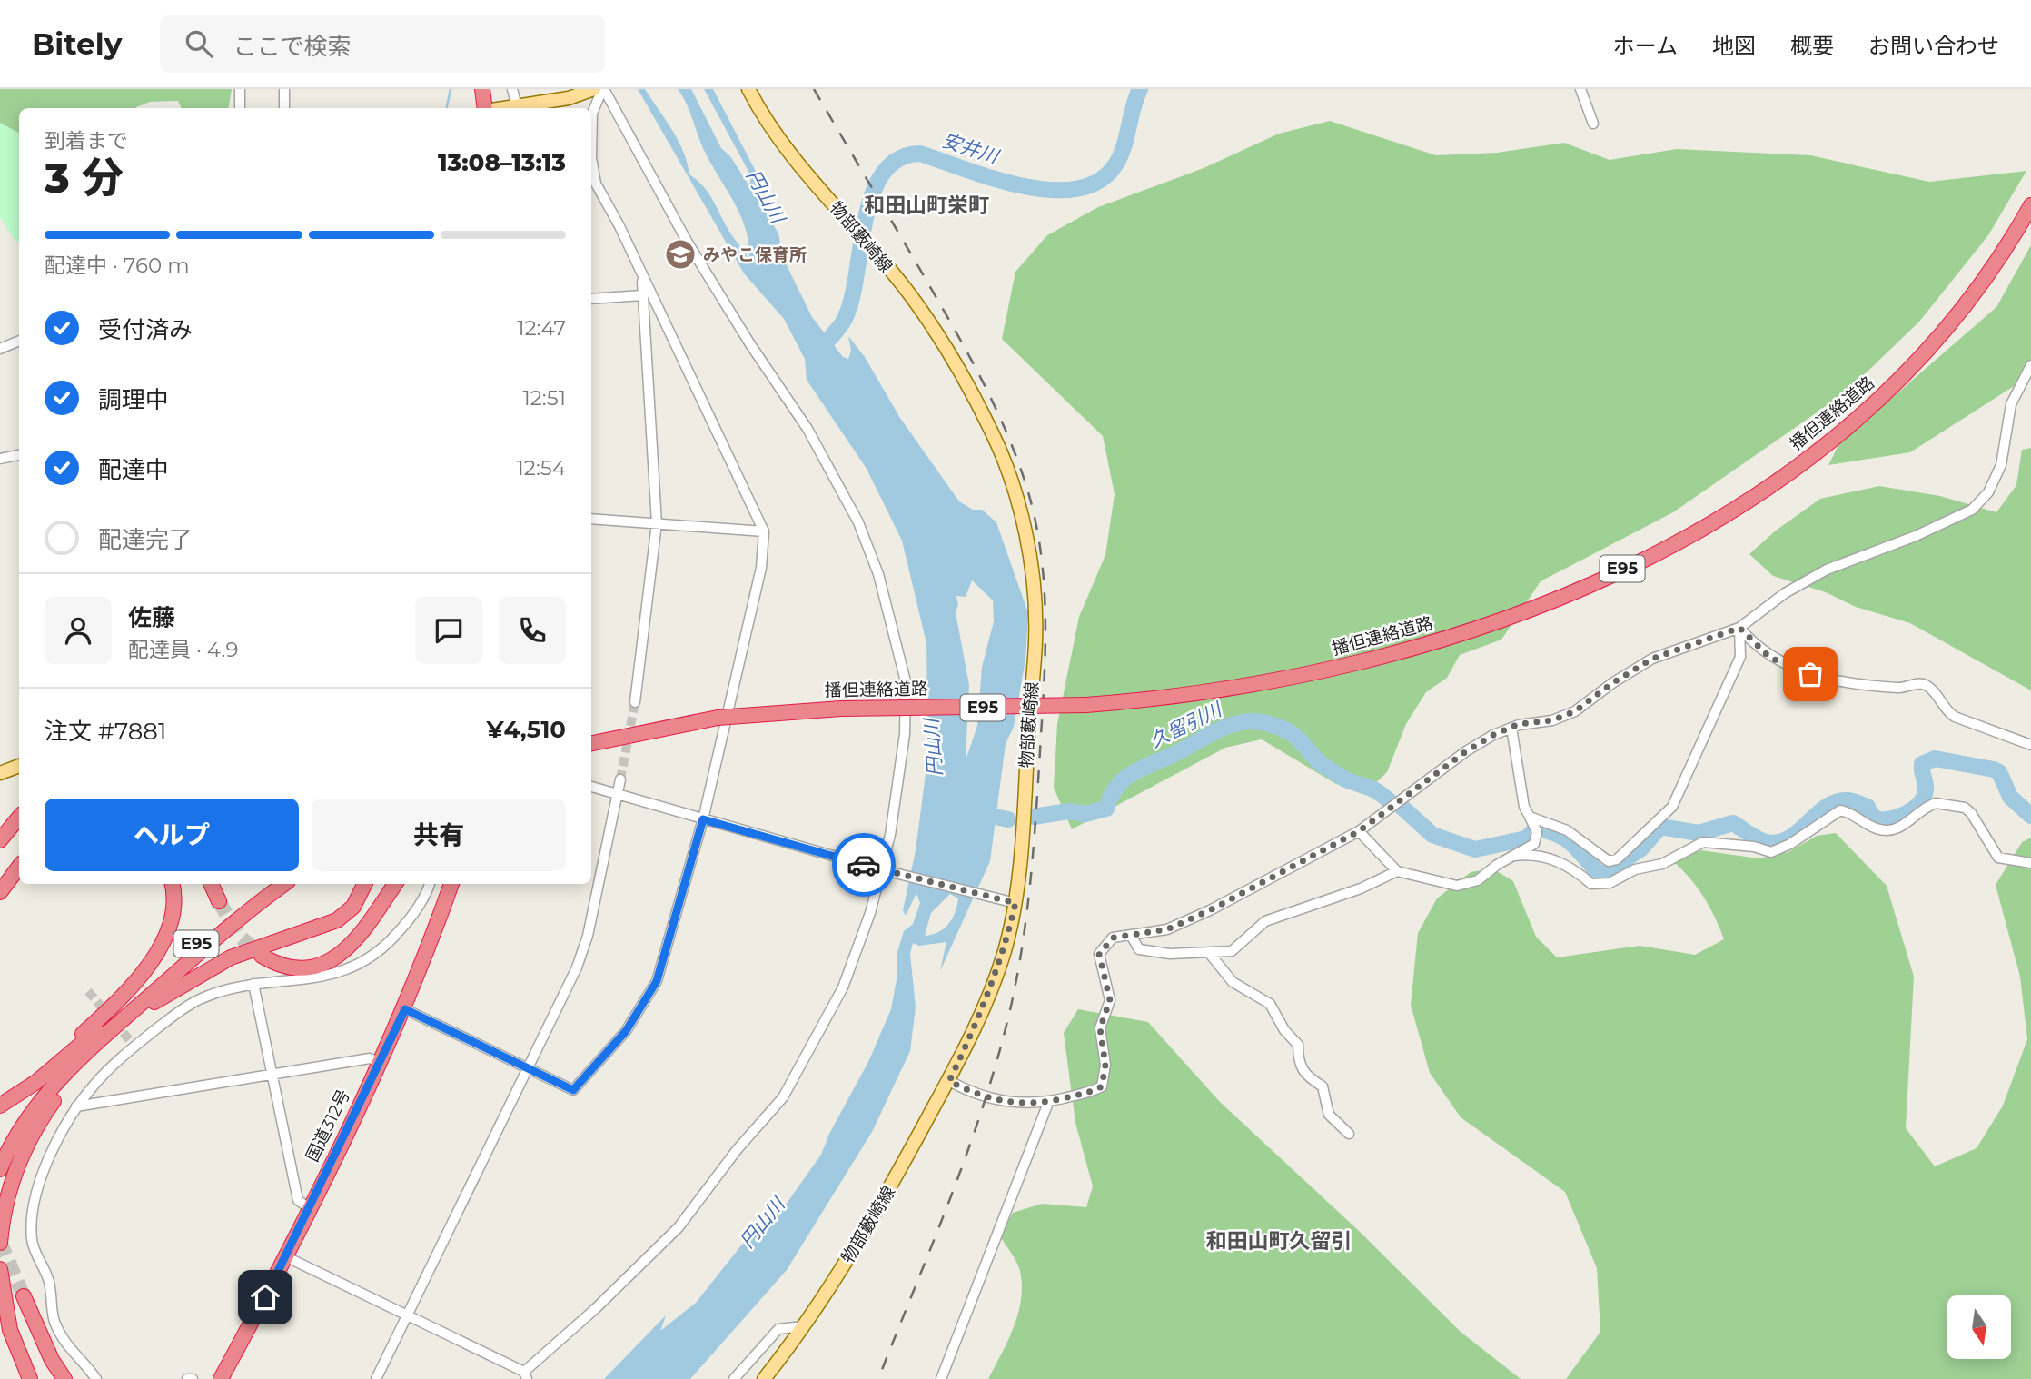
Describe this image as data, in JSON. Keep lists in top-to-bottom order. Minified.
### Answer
{"streets":{"highway":["播但連絡道路","E95","国道312号"],"main road":["物部藪崎線"]},"districts":["和田山町栄町","和田山町久留引"],"water":["安井川","円山川","久留引川"],"places":{"school or university":["みやこ保育所"]},"north":"bottom","page":{"header":"Bitely","search":"ここで検索","nav":["ホーム","地図","概要","お問い合わせ"],"heading":["3 分","到着まで","13:08–13:13"],"panel":["佐藤","配達員 · 4.9","注文 #7881","¥4,510"],"bar":"配達中 · 760 m","list":[["受付済み","12:47"],["調理中","12:51"],["配達中","12:54"],"配達完了"],"buttons":["ヘルプ","共有"]}}
